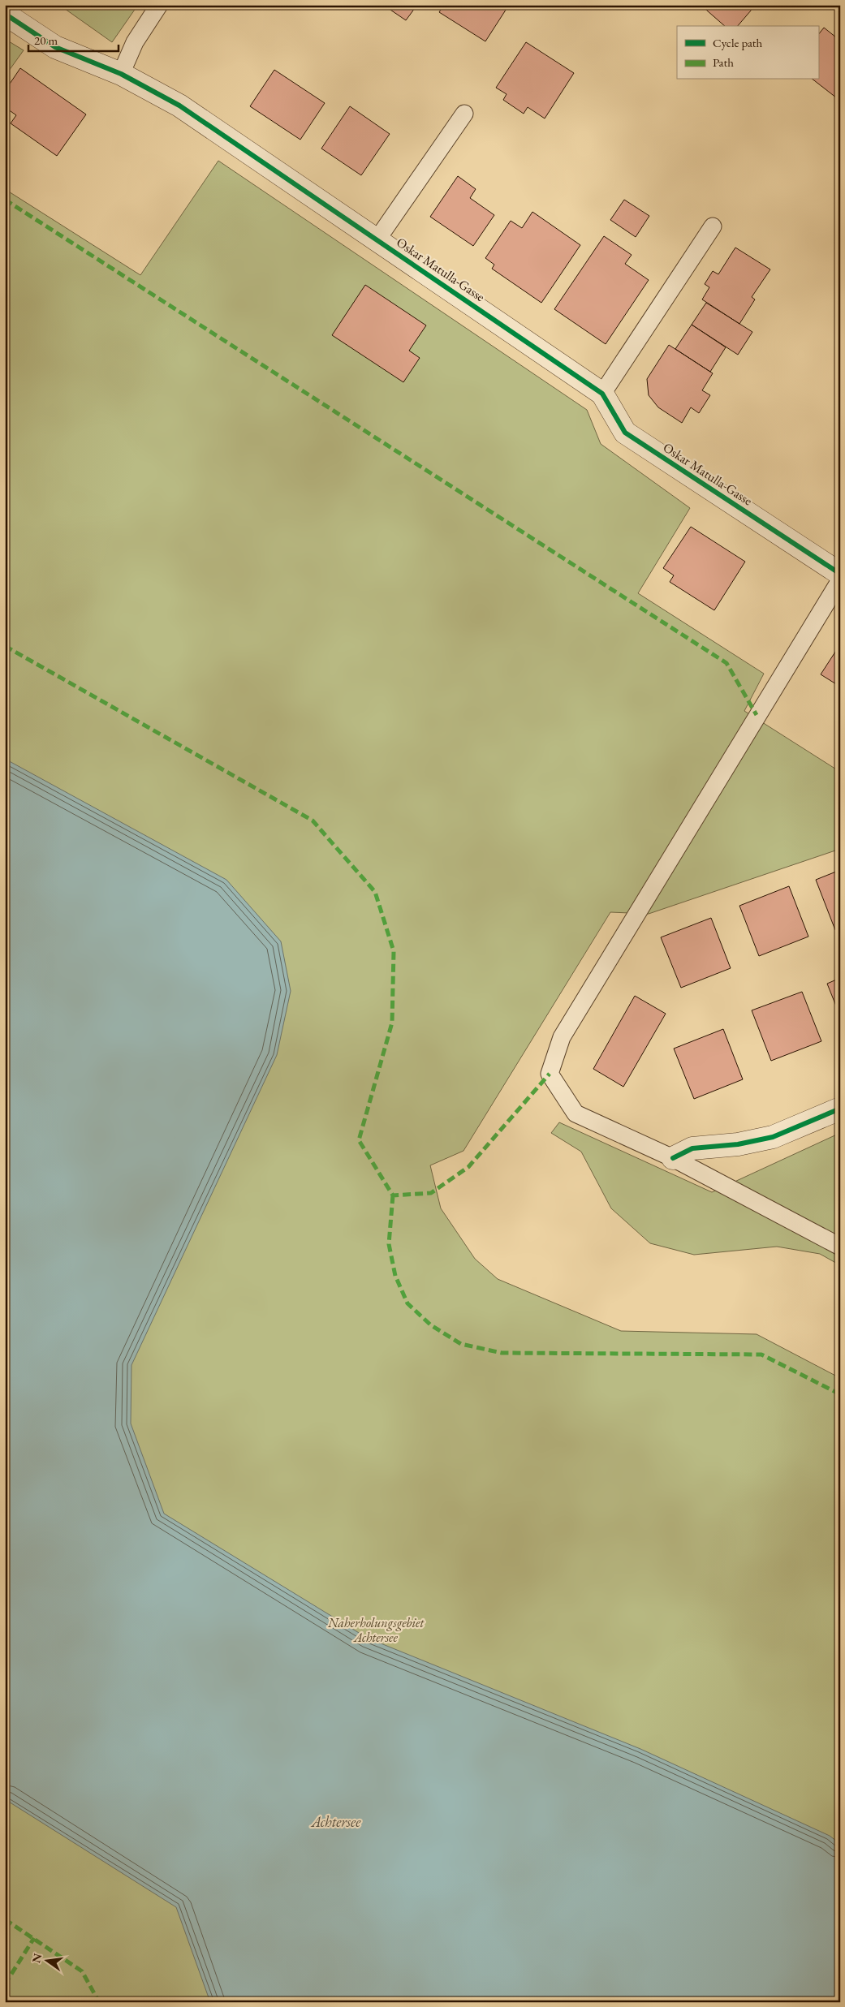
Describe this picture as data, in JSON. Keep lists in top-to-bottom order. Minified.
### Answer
{"streets":{"street":["Oskar Matulla-Gasse"]},"water":["Achtersee"],"parks":["Naherholungsgebiet Achtersee"],"legend":["Cycle path","Path"],"scale_bar":"20 m","north":"left"}
